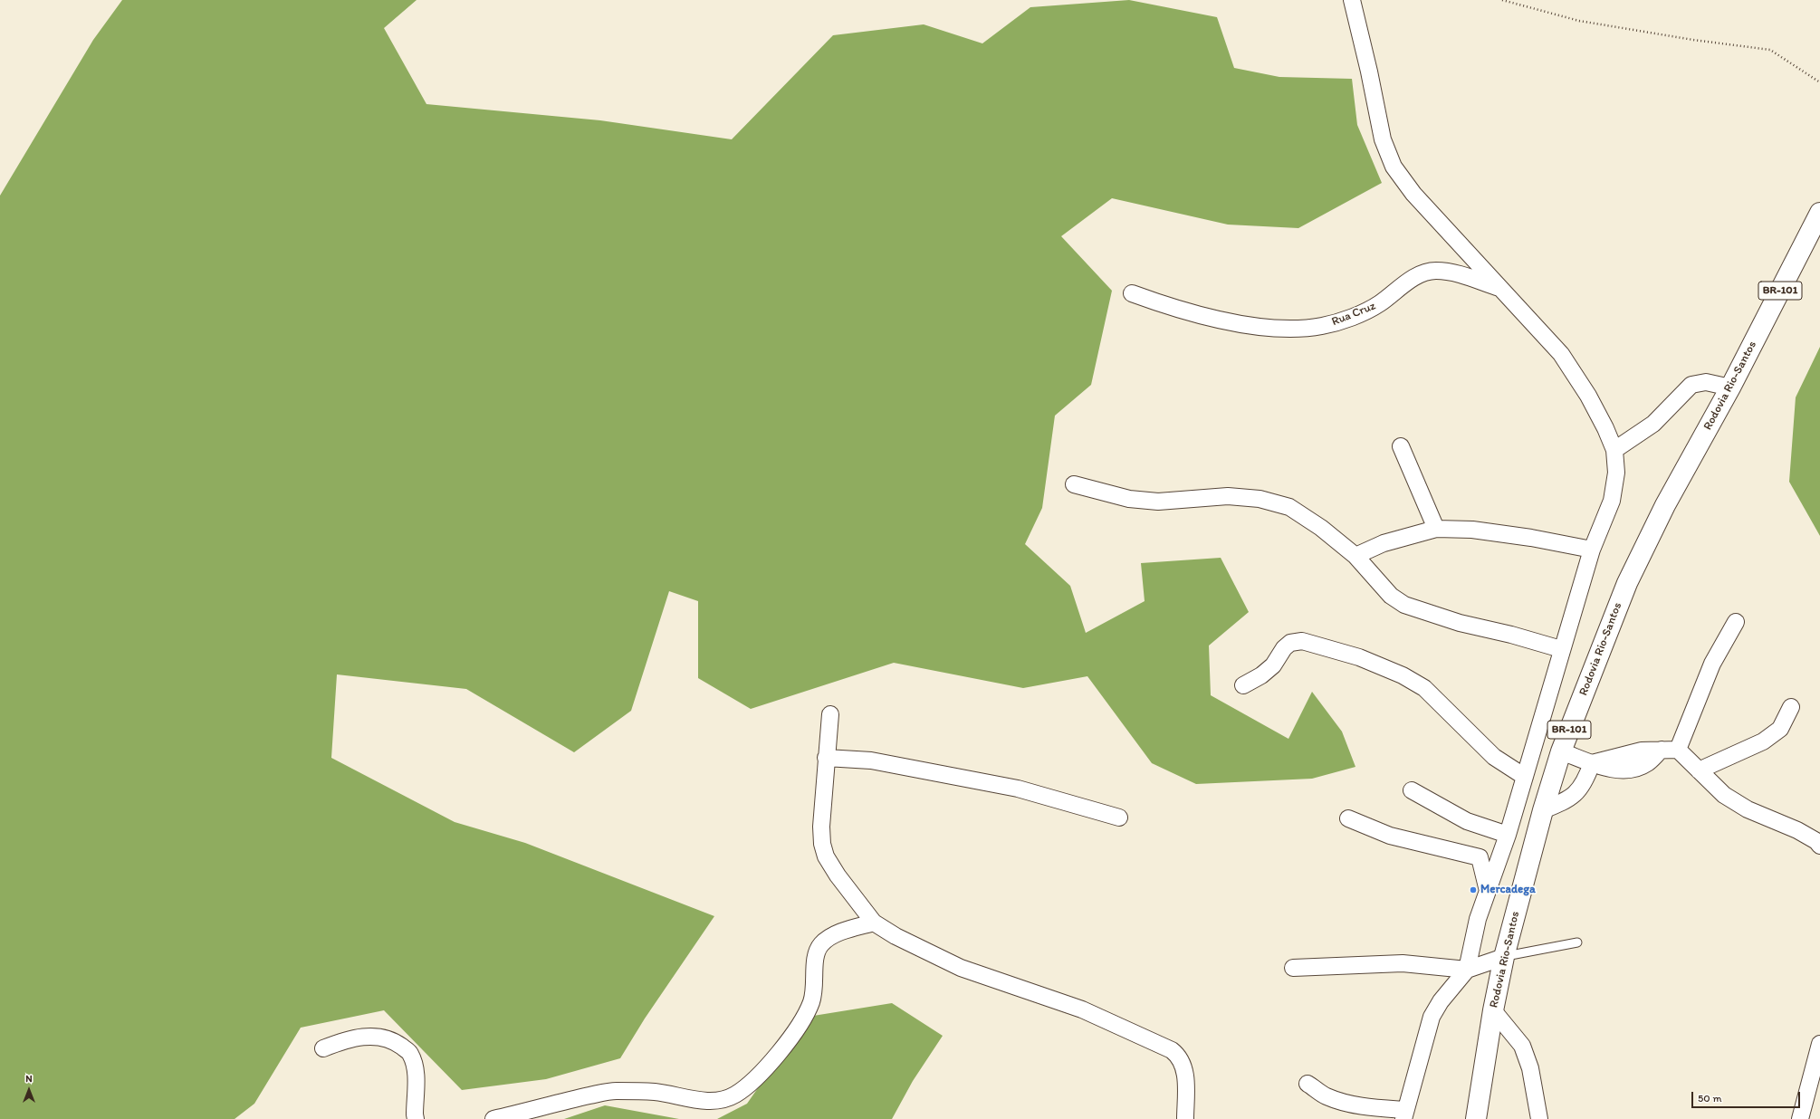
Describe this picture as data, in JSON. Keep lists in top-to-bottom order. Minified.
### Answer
{"streets":{"highway":["BR-101","Rodovia Rio-Santos"],"street":["Rua Cruz"]},"places":["Mercadega"],"scale_bar":"50 m","north":"top"}
